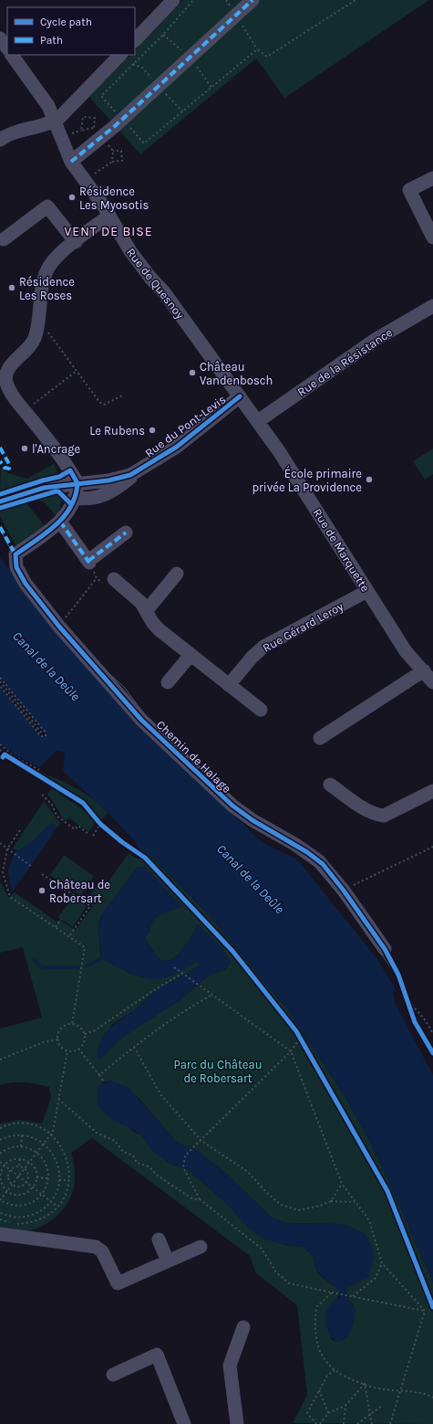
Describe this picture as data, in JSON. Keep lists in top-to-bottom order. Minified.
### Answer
{"streets":{"street":["Rue de Quesnoy","Rue de la Résistance","Rue du Pont-Levis","Rue de Marquette","Rue Gérard Leroy","Chemin de Halage"]},"crossings":[["Rue de Quesnoy","Rue du Pont-Levis"],["Rue de Quesnoy","Rue de Marquette"],["Rue de la Résistance","Rue de Marquette"],["Rue du Pont-Levis","Rue de Marquette"],["Rue de Marquette","Rue Gérard Leroy"]],"districts":["VENT DE BISE"],"water":["Canal de la Deûle"],"parks":["Parc du Château de Robersart"],"places":["Résidence Les Myosotis","Résidence Les Roses","Château Vandenbosch","Le Rubens","l'Ancrage","École primaire privée La Providence","Château de Robersart"],"legend":["Cycle path","Path"]}
